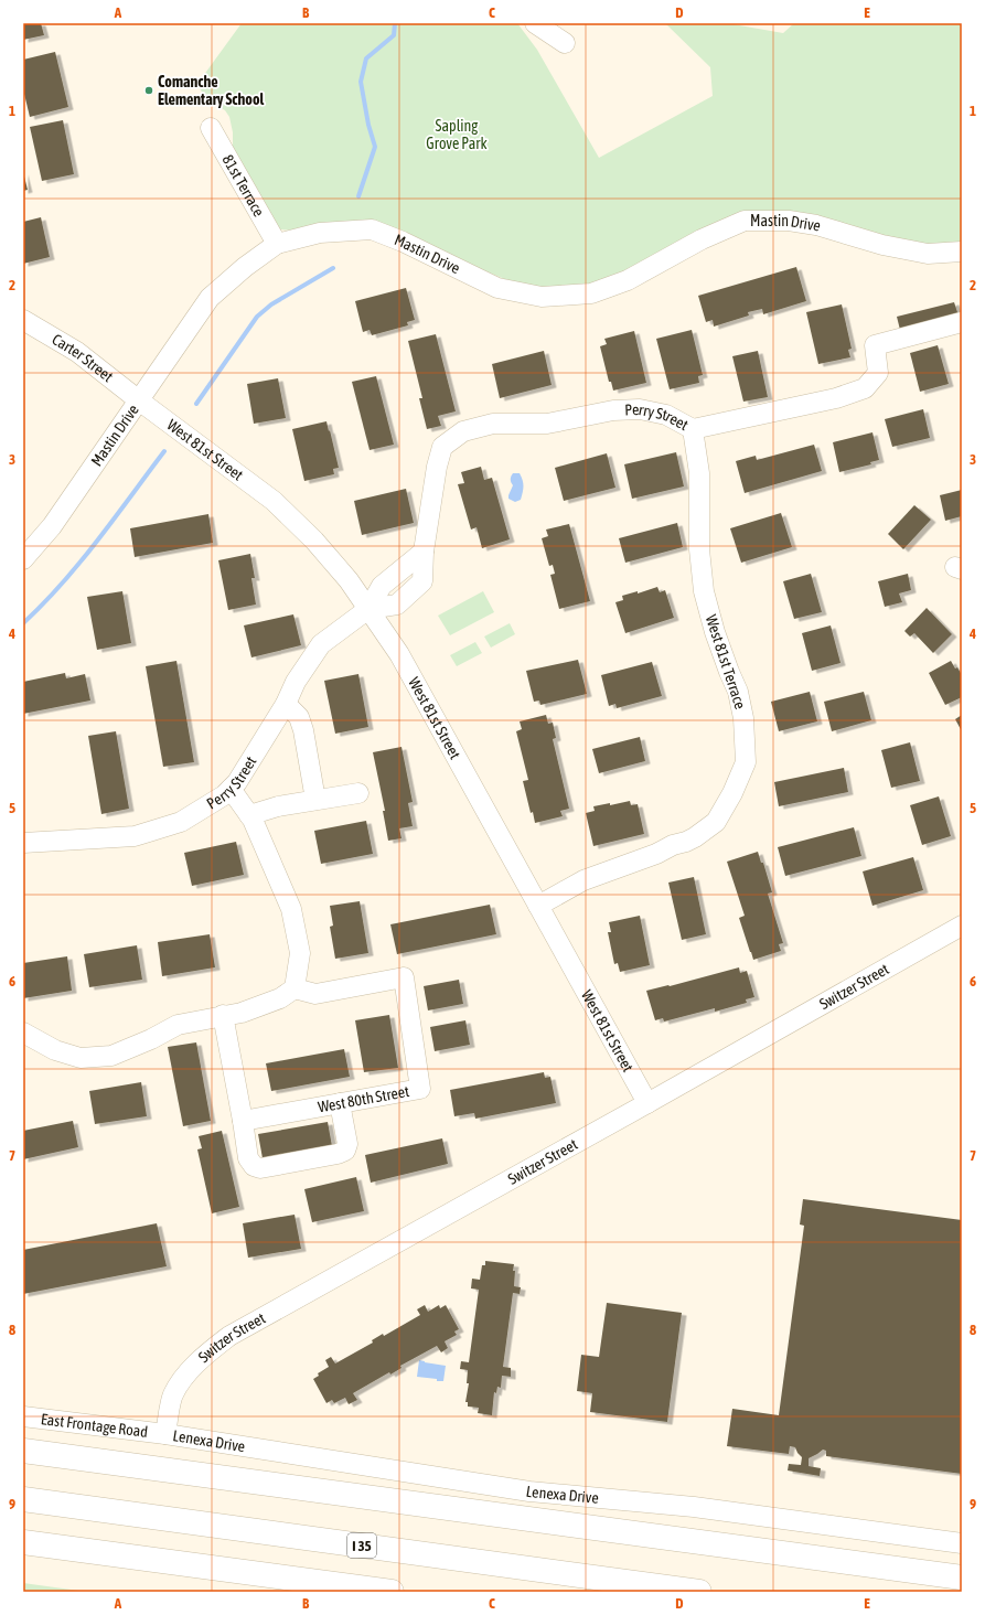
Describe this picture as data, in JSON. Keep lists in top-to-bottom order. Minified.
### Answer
{"streets":{"highway":["I 35"],"street":["81st Terrace","Mastin Drive","Carter Street","Perry Street","West 81st Street","West 81st Terrace","Switzer Street","West 80th Street","East Frontage Road","Lenexa Drive"]},"crossings":[["81st Terrace","Mastin Drive"],["Mastin Drive","Carter Street"],["Mastin Drive","West 81st Street"],["Carter Street","West 81st Street"],["Perry Street","West 81st Street"],["Perry Street","West 81st Terrace"],["West 81st Street","West 81st Terrace"],["West 81st Street","Switzer Street"],["Switzer Street","East Frontage Road"],["Switzer Street","Lenexa Drive"],["East Frontage Road","Lenexa Drive"]],"parks":["Sapling Grove Park"],"places":["Comanche Elementary School"],"grid":{"columns":["A","B","C","D","E"],"rows":["1","2","3","4","5","6","7","8","9"]}}
